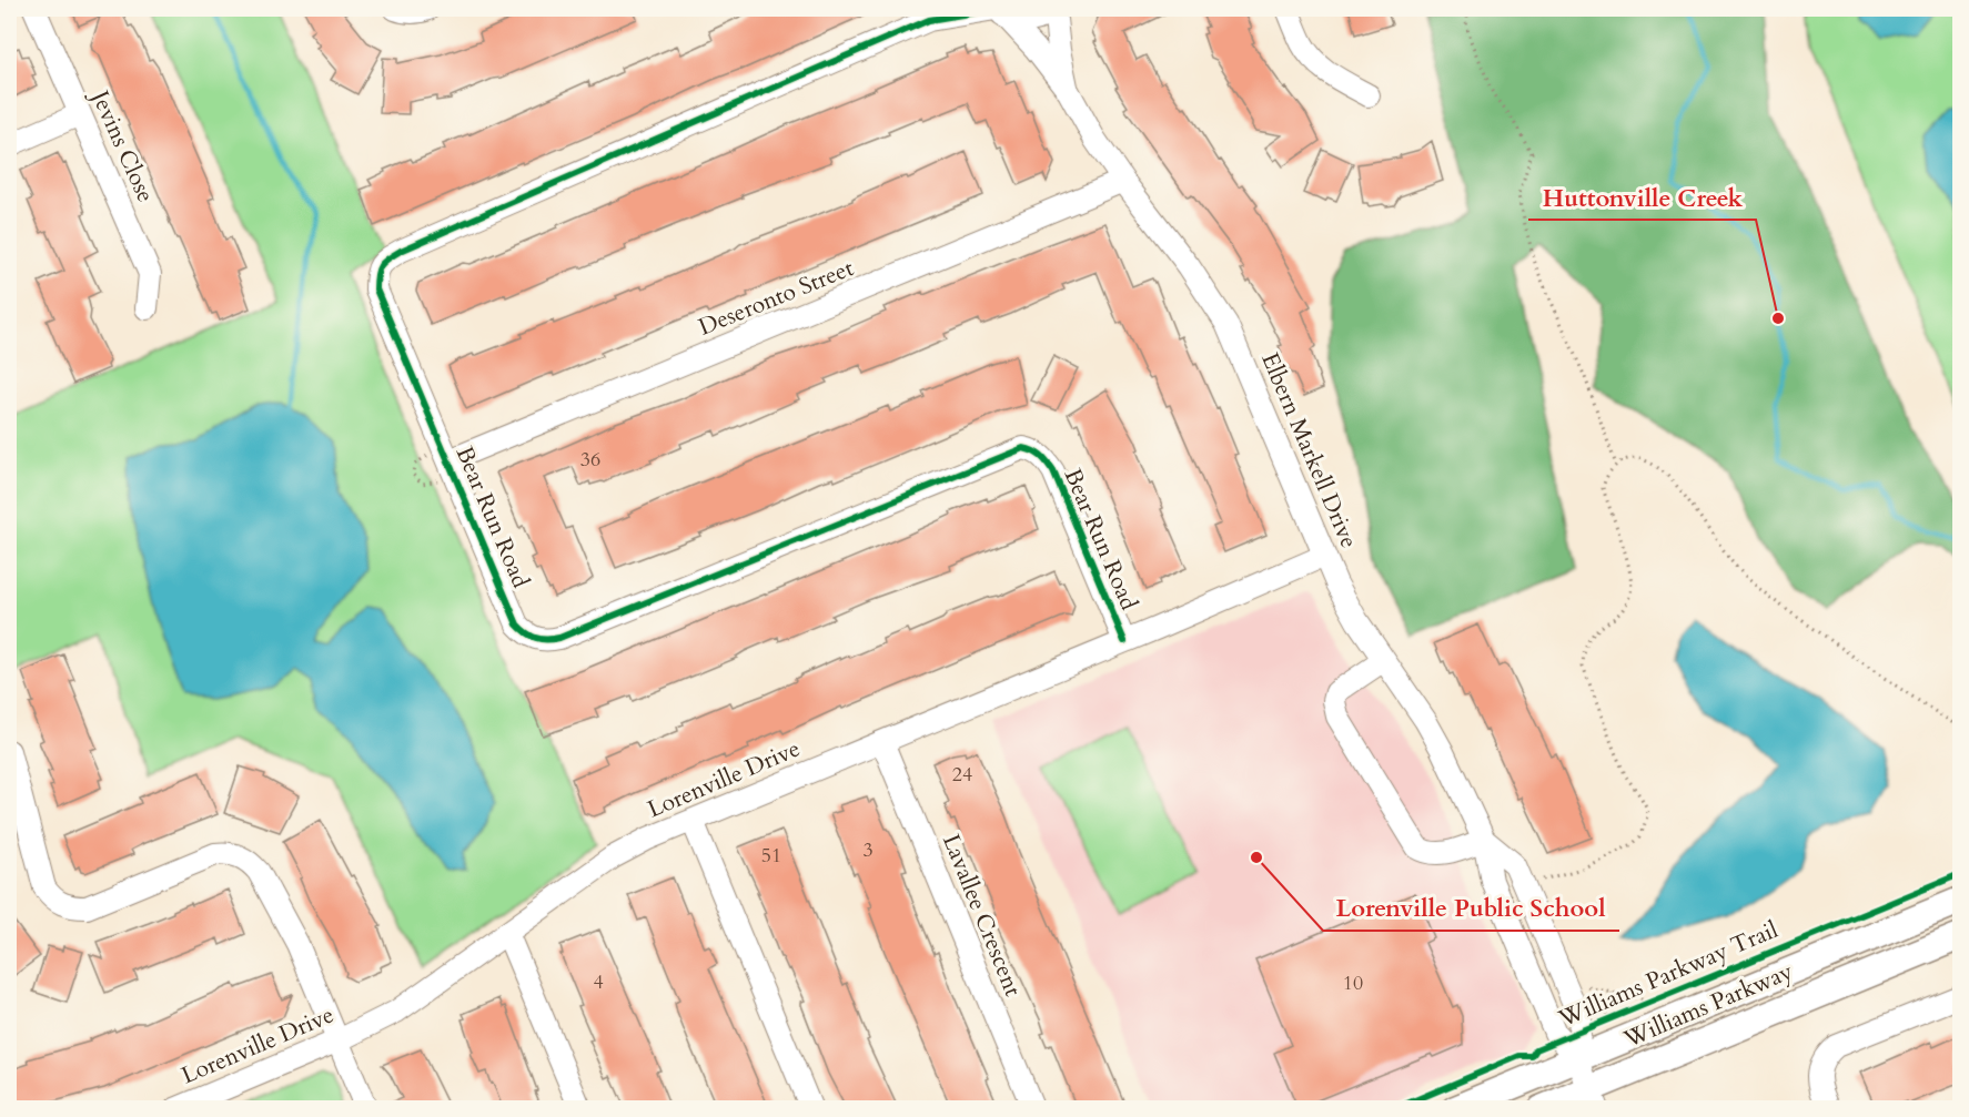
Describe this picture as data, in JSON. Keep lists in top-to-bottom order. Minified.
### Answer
{"streets":{"main road":["Williams Parkway"],"street":["Jevins Close","Deseronto Street","Elbern Markell Drive","Bear Run Road","Lorenville Drive","Lavallee Crescent"],"cycle path":["Williams Parkway Trail"]},"crossings":[["Deseronto Street","Elbern Markell Drive"],["Deseronto Street","Bear Run Road"],["Elbern Markell Drive","Bear Run Road"],["Elbern Markell Drive","Lorenville Drive"],["Elbern Markell Drive","Williams Parkway Trail"],["Elbern Markell Drive","Williams Parkway"],["Bear Run Road","Lorenville Drive"],["Lorenville Drive","Lavallee Crescent"]],"places":["Huttonville Creek","Lorenville Public School"],"house_numbers":["36","24","3","51","4","10"]}
